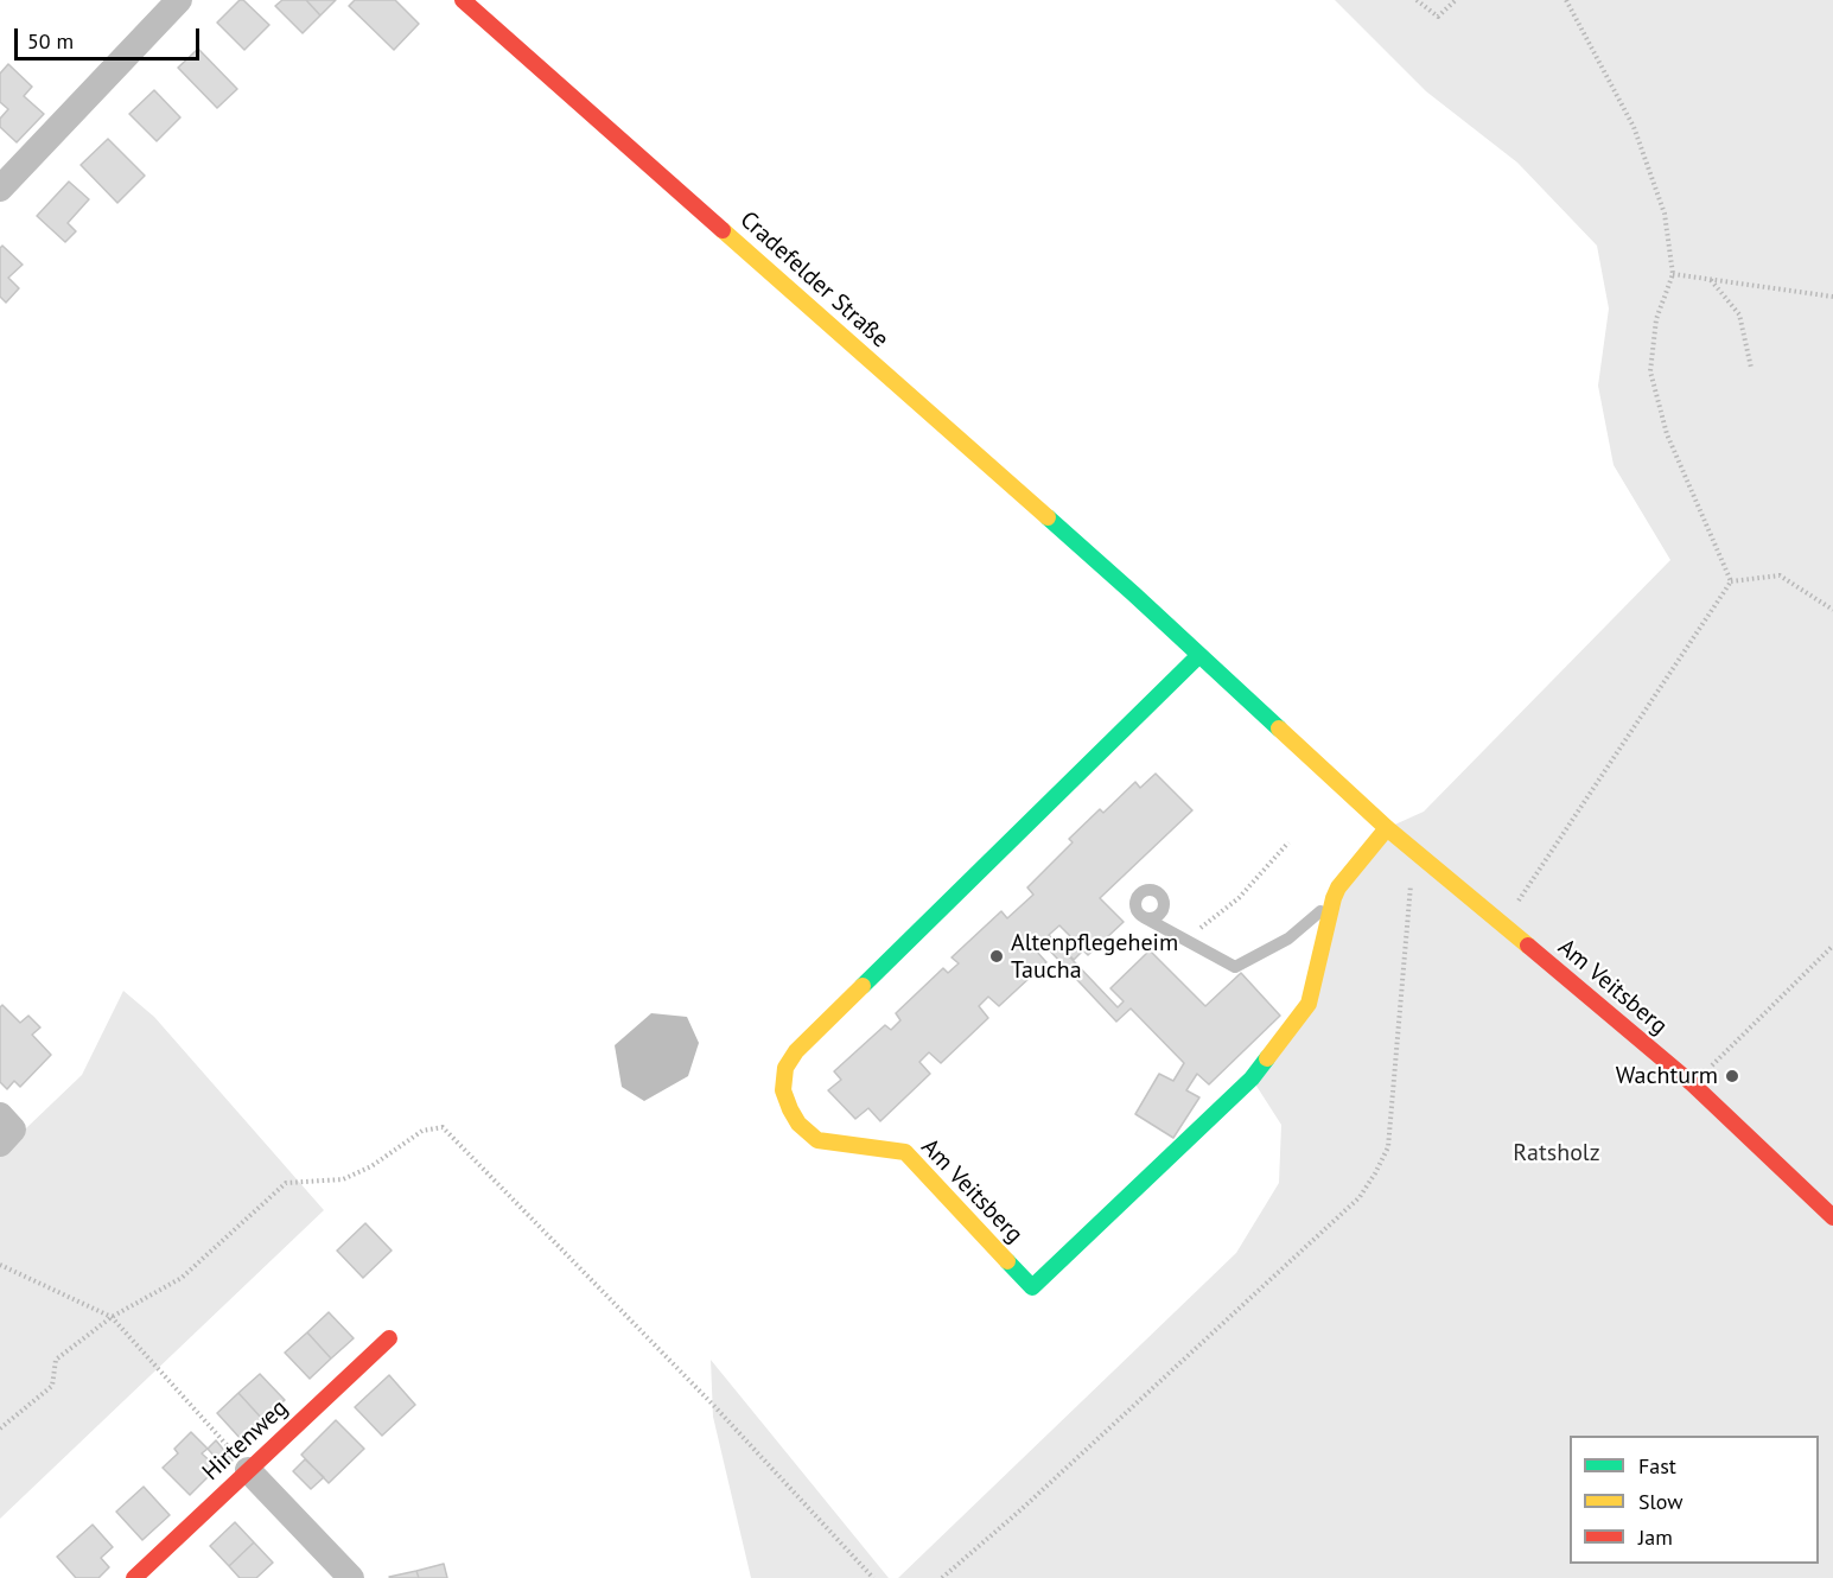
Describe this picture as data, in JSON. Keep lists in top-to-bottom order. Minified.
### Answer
{"streets":{"street":["Cradefelder Straße","Am Veitsberg","Hirtenweg"]},"crossings":[["Cradefelder Straße","Am Veitsberg"]],"parks":["Ratsholz"],"places":["Altenpflegeheim Taucha","Wachturm"],"legend":["Fast","Slow","Jam"],"scale_bar":"50 m"}
